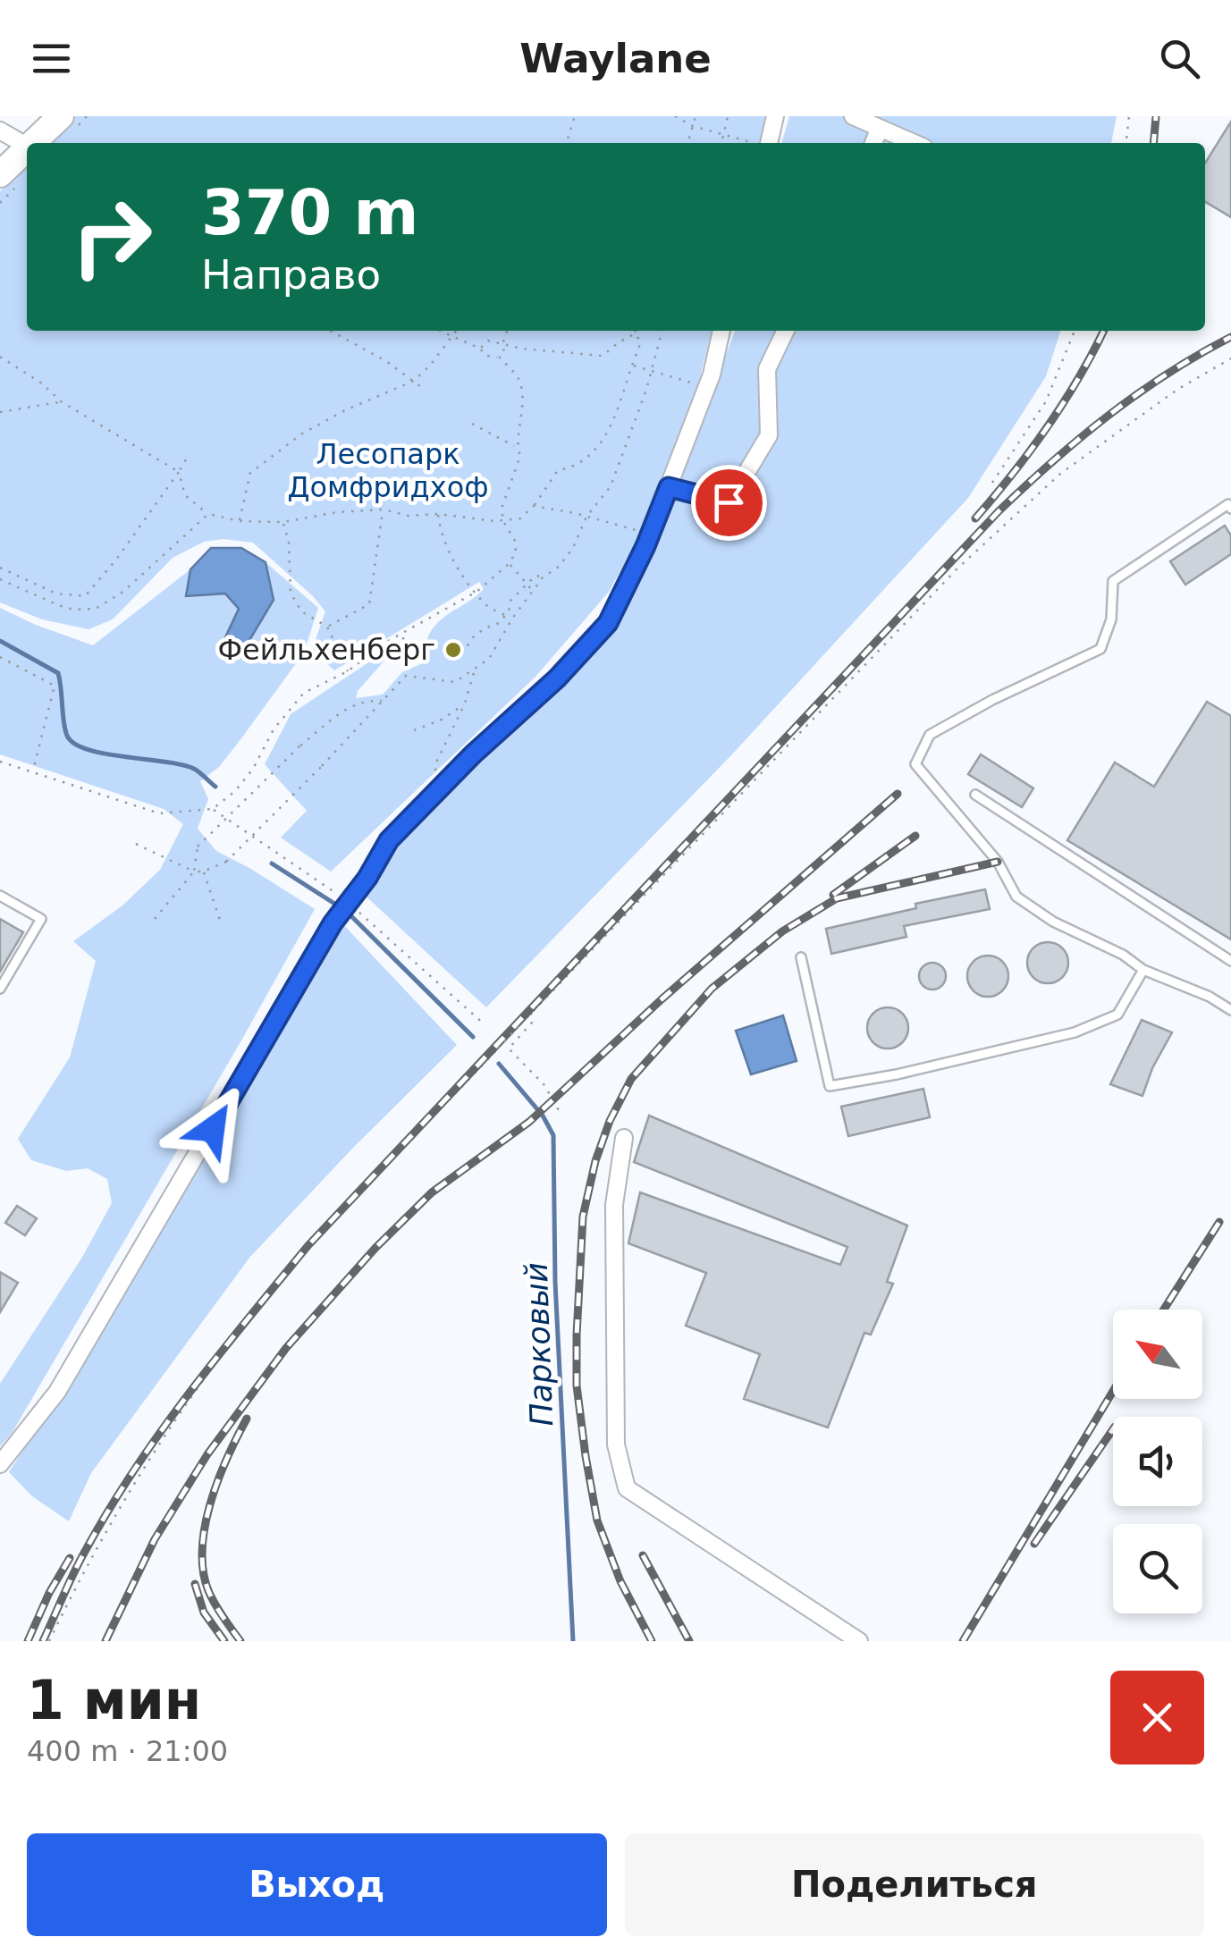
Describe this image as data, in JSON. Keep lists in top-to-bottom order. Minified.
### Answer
{"water":["Парковый"],"parks":["Лесопарк Домфридхоф"],"places":["Фейльхенберг"],"north":"top left","page":{"header":"Waylane","turn":["370 m","Направо"],"heading":["1 мин","400 m · 21:00"],"buttons":["Выход","Поделиться"]}}
